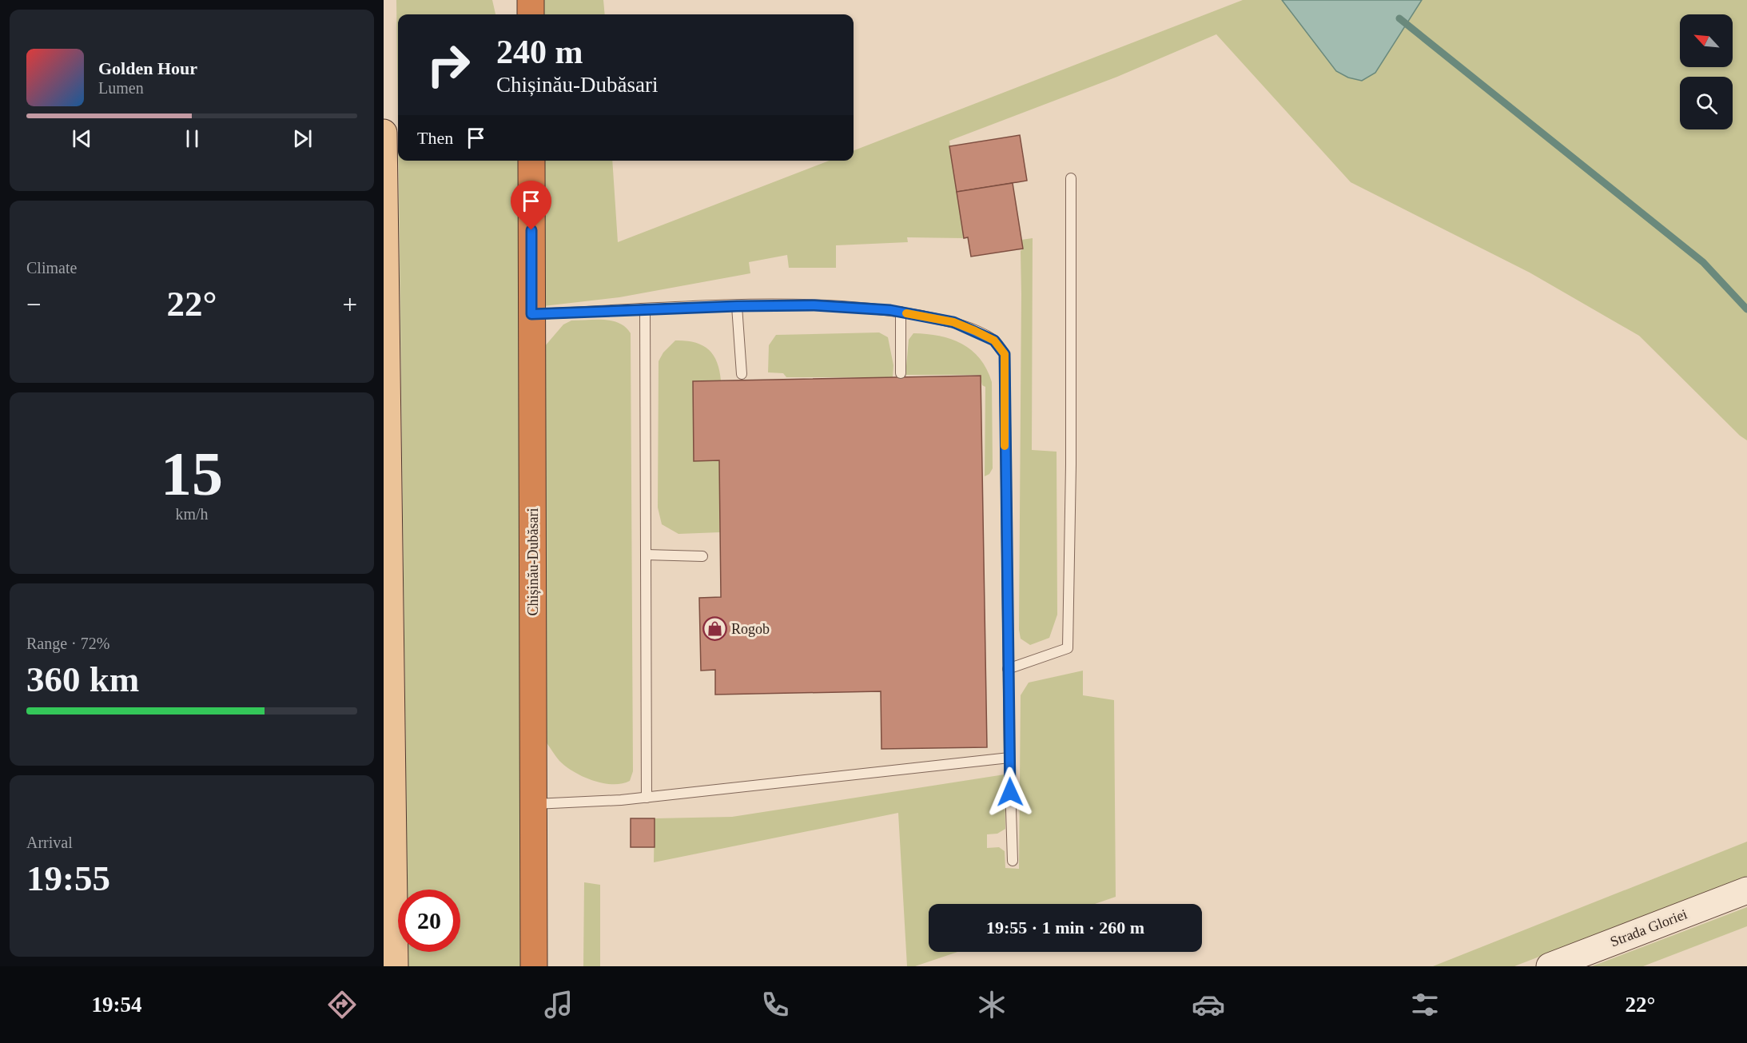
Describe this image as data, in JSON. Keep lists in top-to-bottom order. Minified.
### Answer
{"streets":{"highway":["Chișinău-Dubăsari"],"street":["Strada Gloriei"]},"places":{"shop":["Rogob"]},"north":"top left","page":{"turn":["240 m","Chișinău-Dubăsari"],"song":["Golden Hour","Lumen"],"then":"Then","tile":["Climate",["15","km/h"],["Range · 72%","360 km"],["Arrival","19:55"]],"heat":["−","22°","+"],"limit":"20","trip":"19:55 · 1 min · 260 m","tabs":["19:54","22°"]}}
